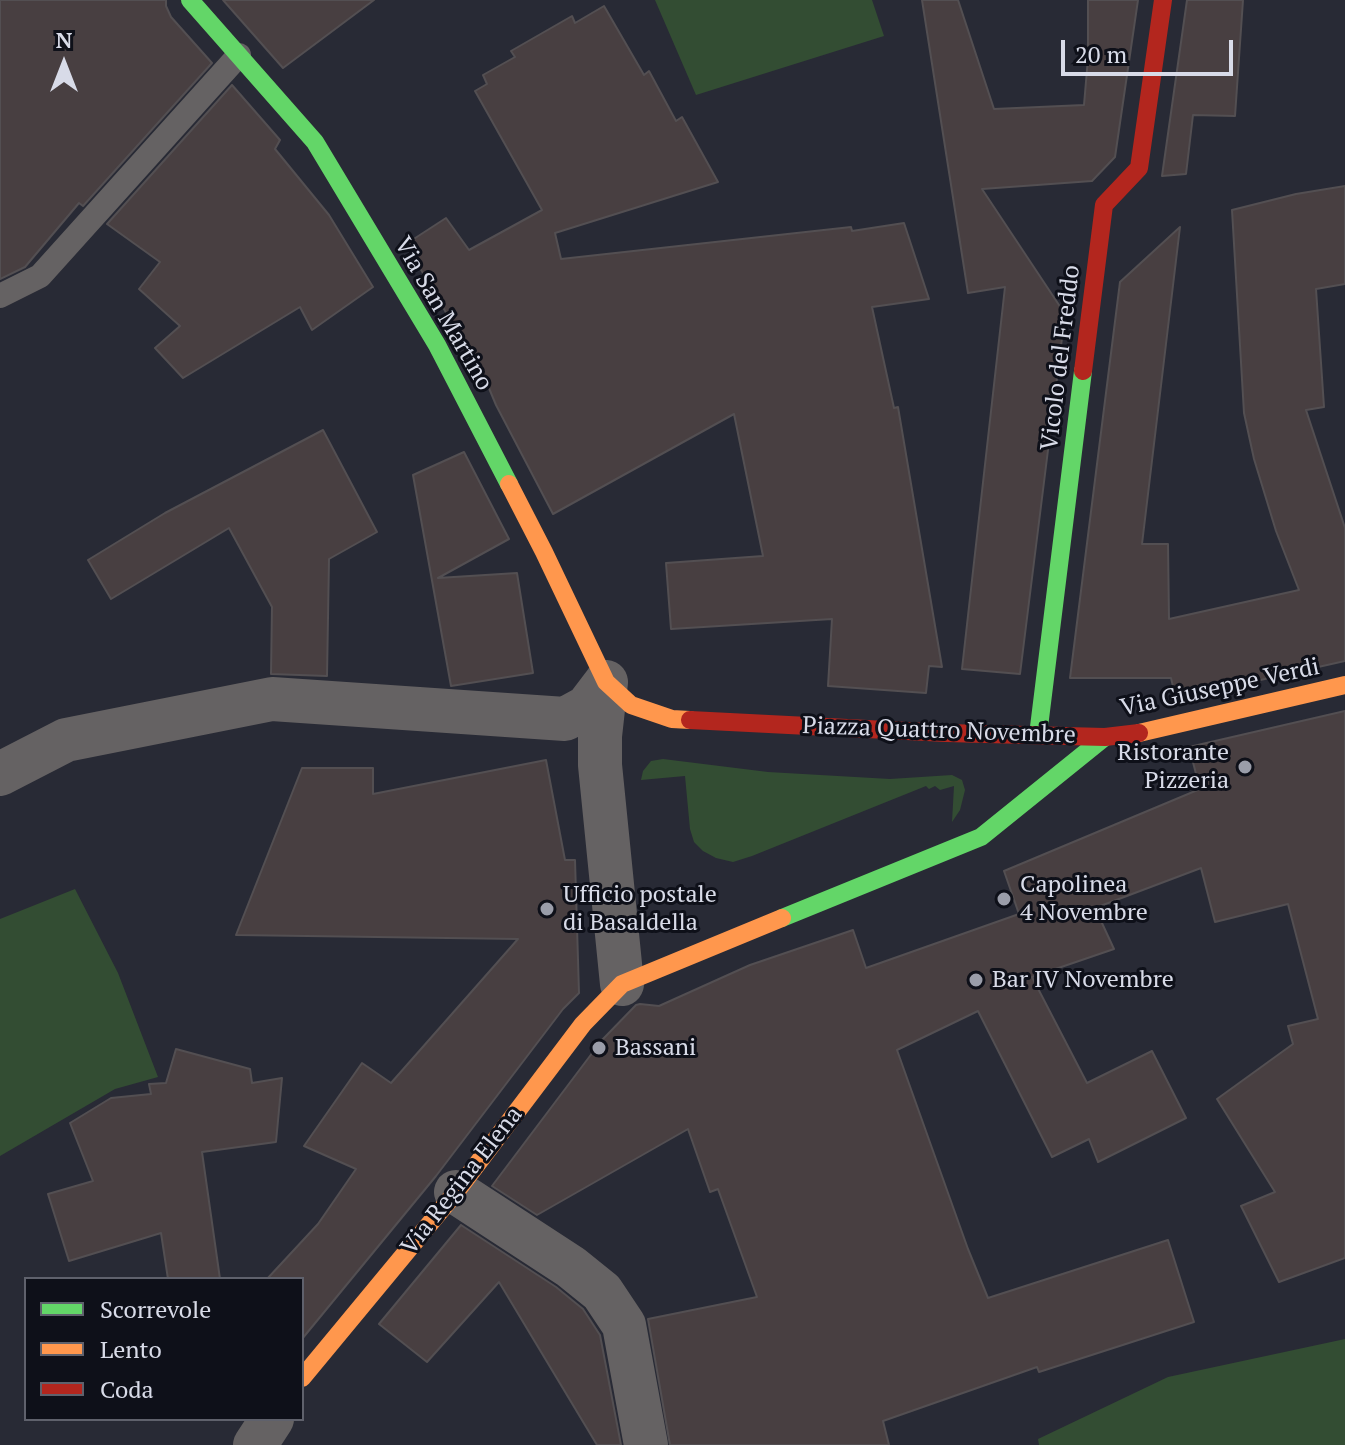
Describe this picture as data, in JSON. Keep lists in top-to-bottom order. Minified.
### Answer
{"streets":{"street":["Via San Martino","Vicolo del Freddo","Via Giuseppe Verdi","Piazza Quattro Novembre","Via Regina Elena"]},"crossings":[["Via San Martino","Piazza Quattro Novembre"],["Vicolo del Freddo","Piazza Quattro Novembre"],["Via Giuseppe Verdi","Piazza Quattro Novembre"],["Piazza Quattro Novembre","Via Regina Elena"]],"places":["Ristorante Pizzeria","Capolinea 4 Novembre","Ufficio postale di Basaldella","Bar IV Novembre","Bassani"],"legend":["Scorrevole","Lento","Coda"],"scale_bar":"20 m","north":"top"}
